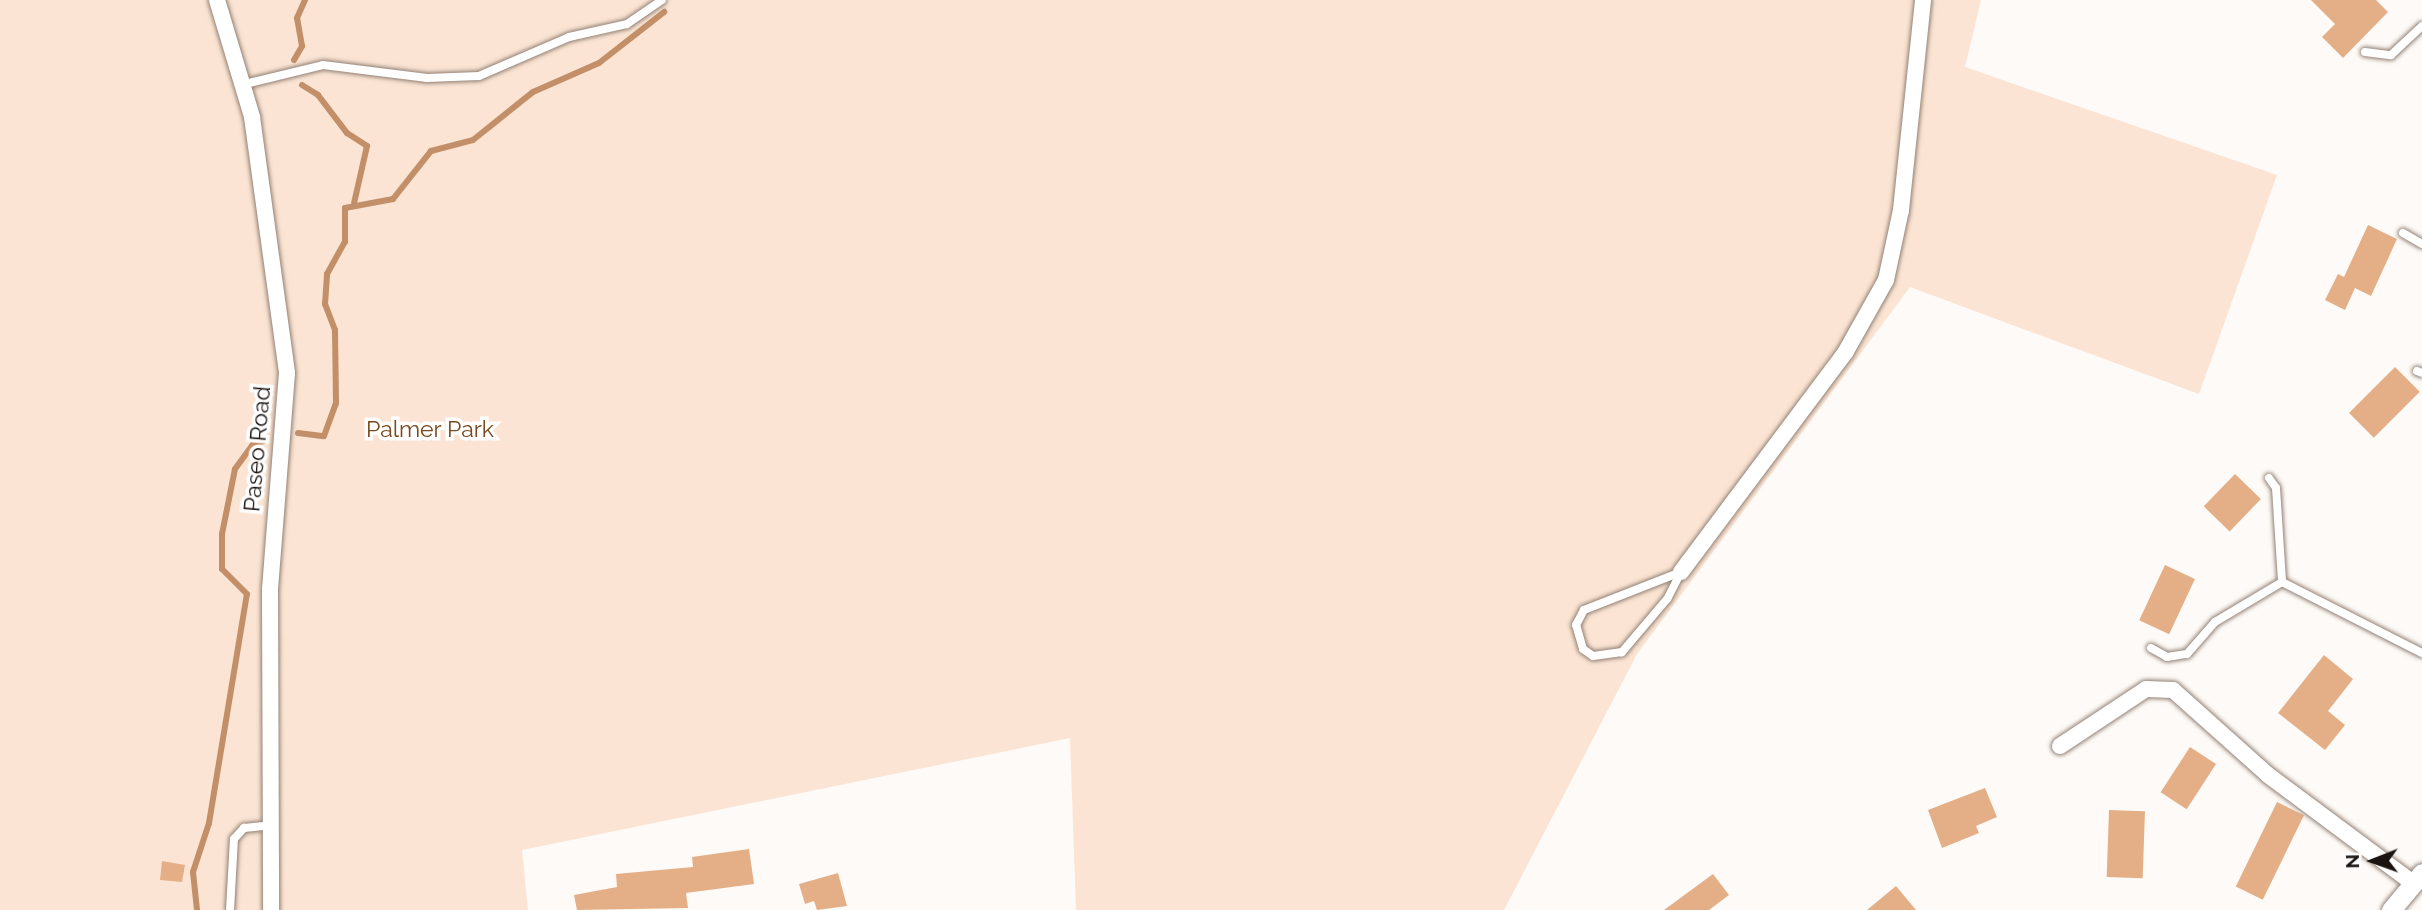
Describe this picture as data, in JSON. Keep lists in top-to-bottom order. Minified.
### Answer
{"streets":{"street":["Paseo Road"]},"parks":["Palmer Park"],"north":"left"}
